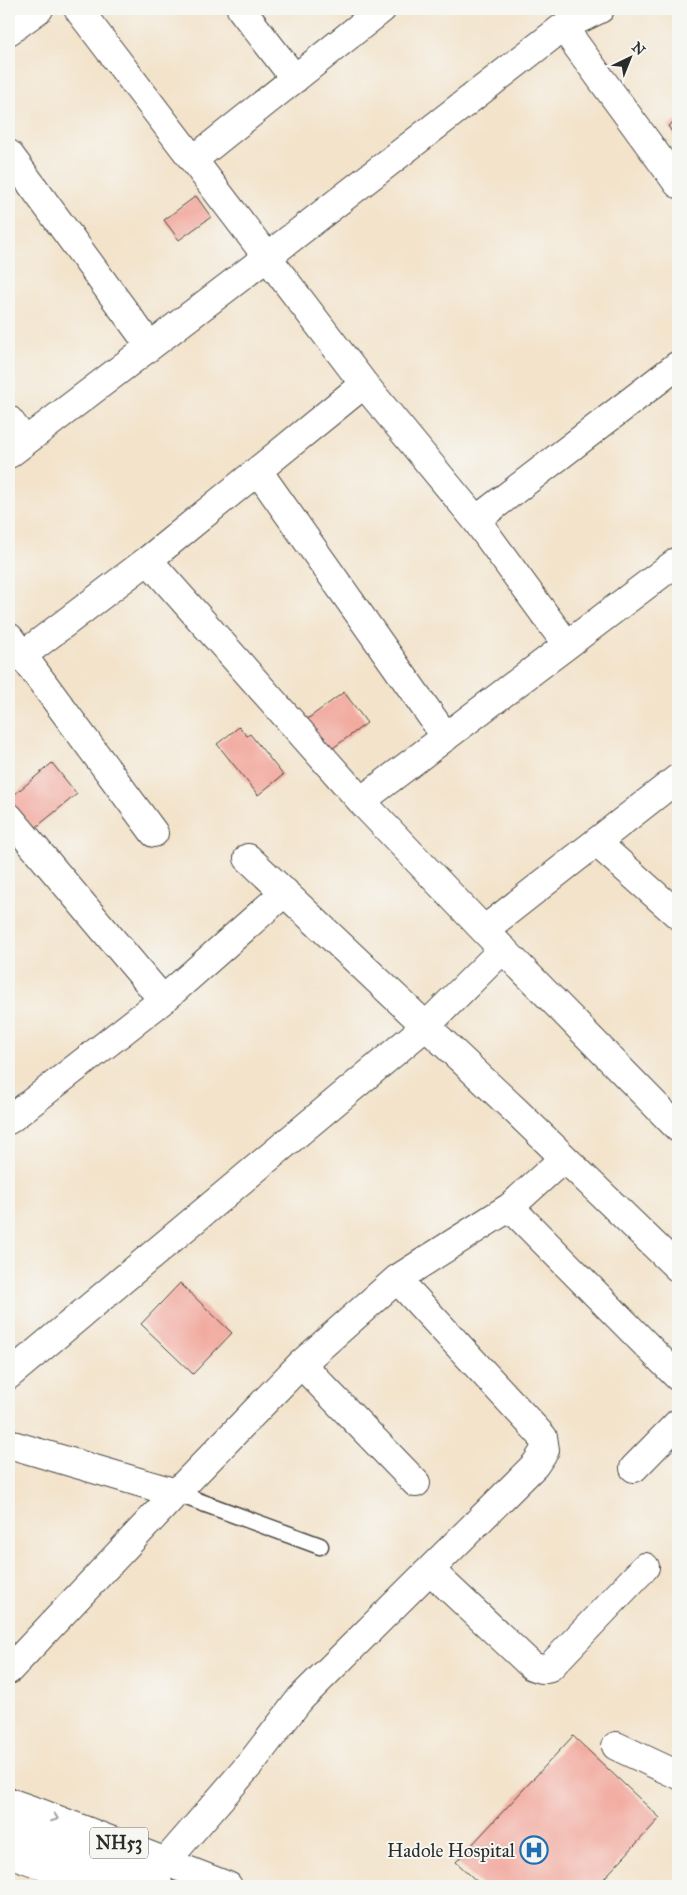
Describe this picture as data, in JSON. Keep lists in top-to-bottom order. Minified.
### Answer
{"streets":{"main road":["NH53"]},"places":{"hospital":["Hadole Hospital"]},"north":"top right"}
